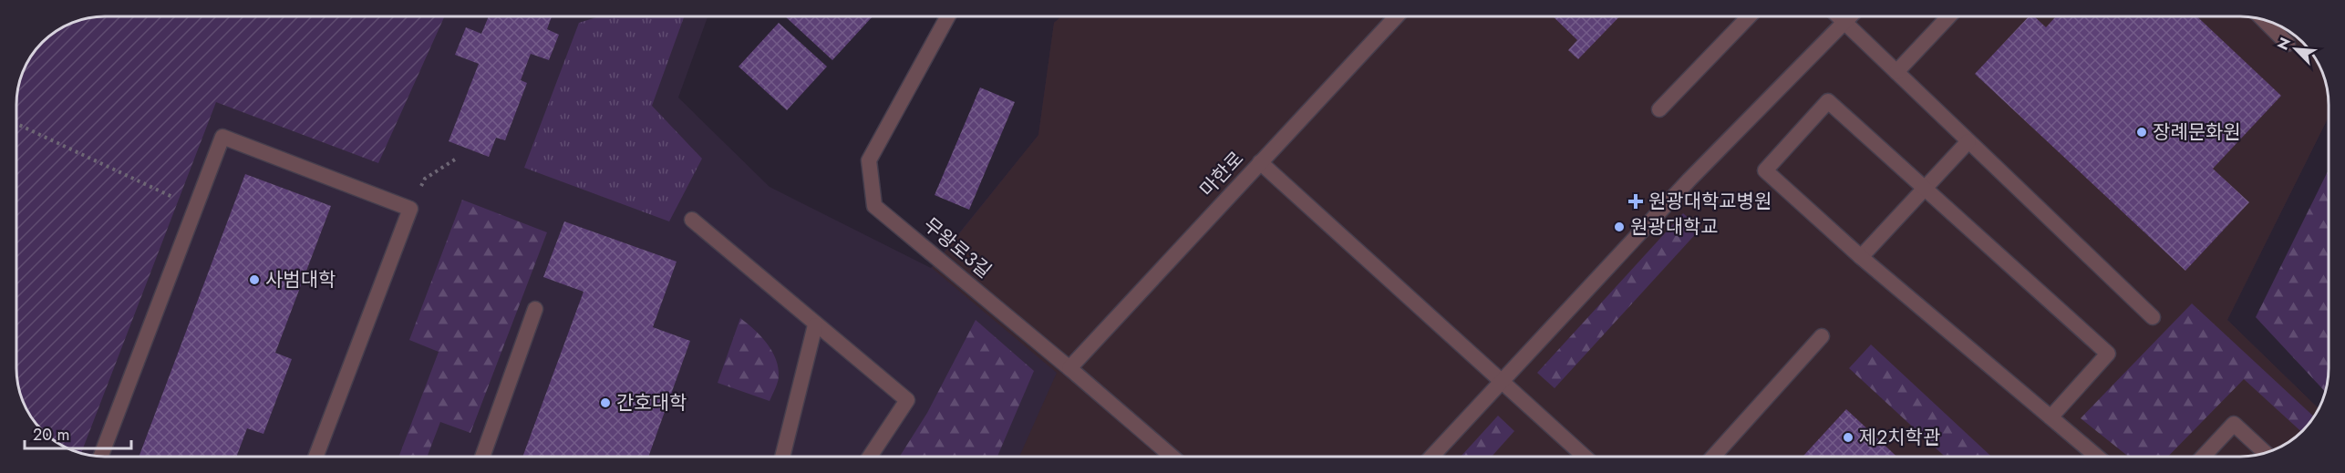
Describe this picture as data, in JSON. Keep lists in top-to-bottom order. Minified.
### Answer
{"streets":{"street":["마한로","무왕로3길"]},"crossings":[["마한로","무왕로3길"]],"places":{"other":["장례문화원","원광대학교","사범대학","간호대학","제2치학관"],"health":["원광대학교병원"]},"scale_bar":"20 m","north":"top left"}
